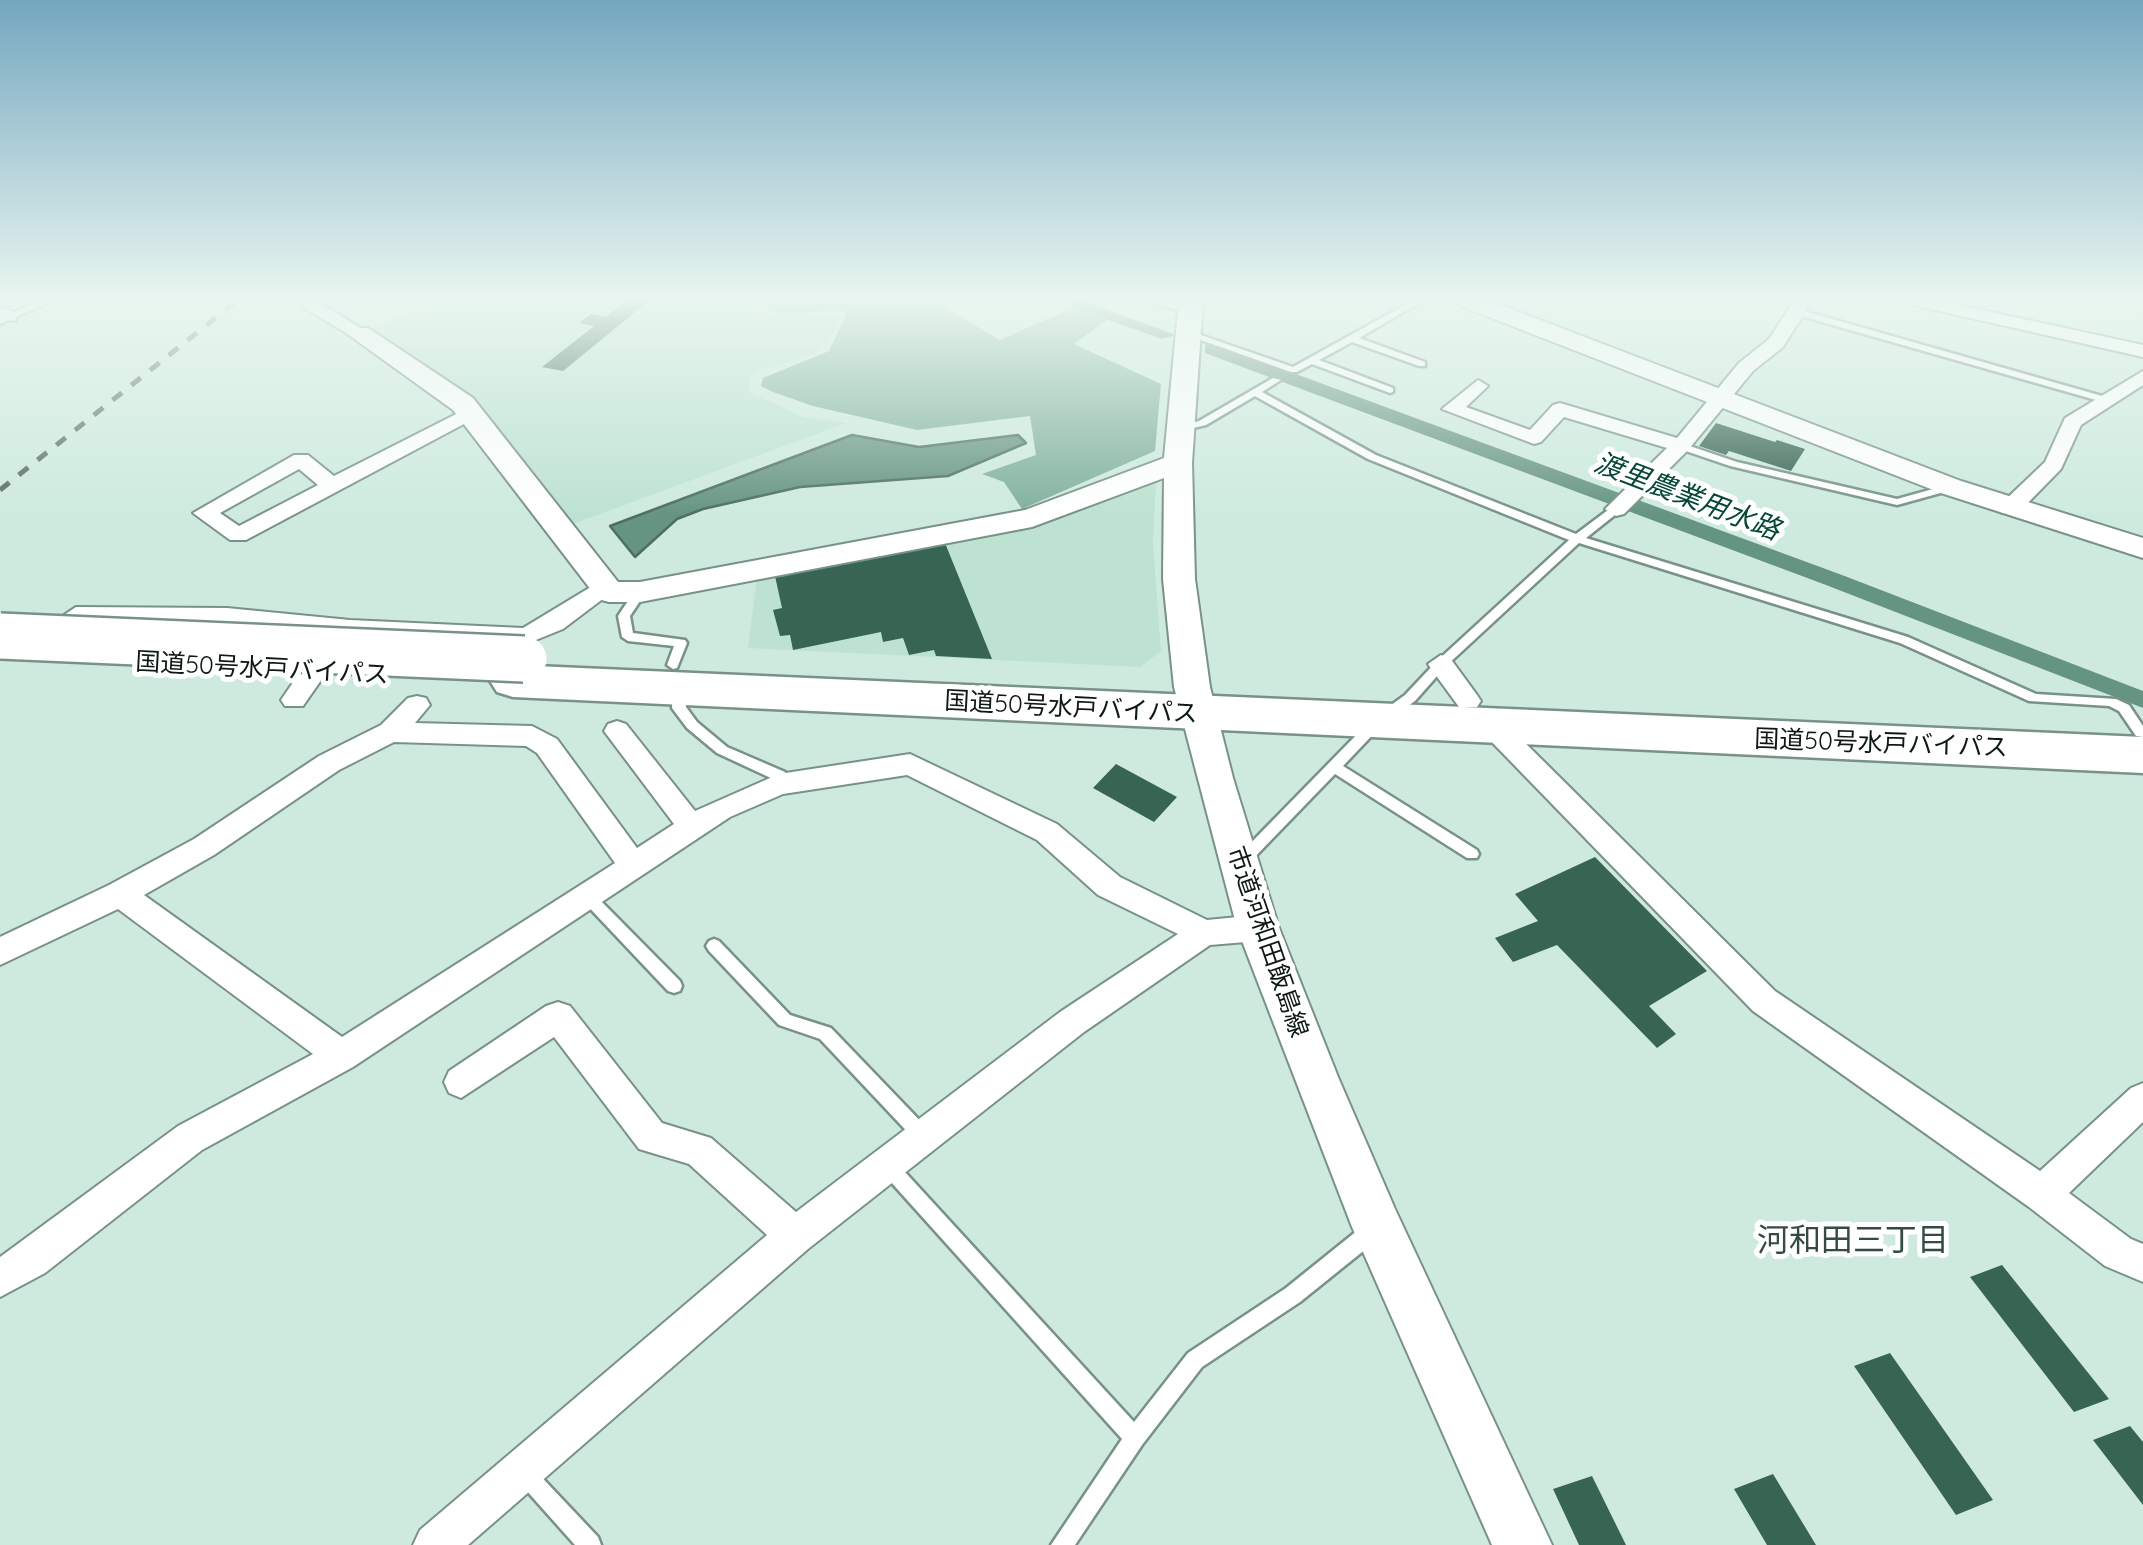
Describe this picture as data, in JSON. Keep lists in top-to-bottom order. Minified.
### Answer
{"streets":{"highway":["国道50号水戸バイパス"],"street":["市道河和田飯島線"]},"crossings":[["国道50号水戸バイパス","市道河和田飯島線"]],"districts":["河和田三丁目"],"water":["渡里農業用水路"]}
